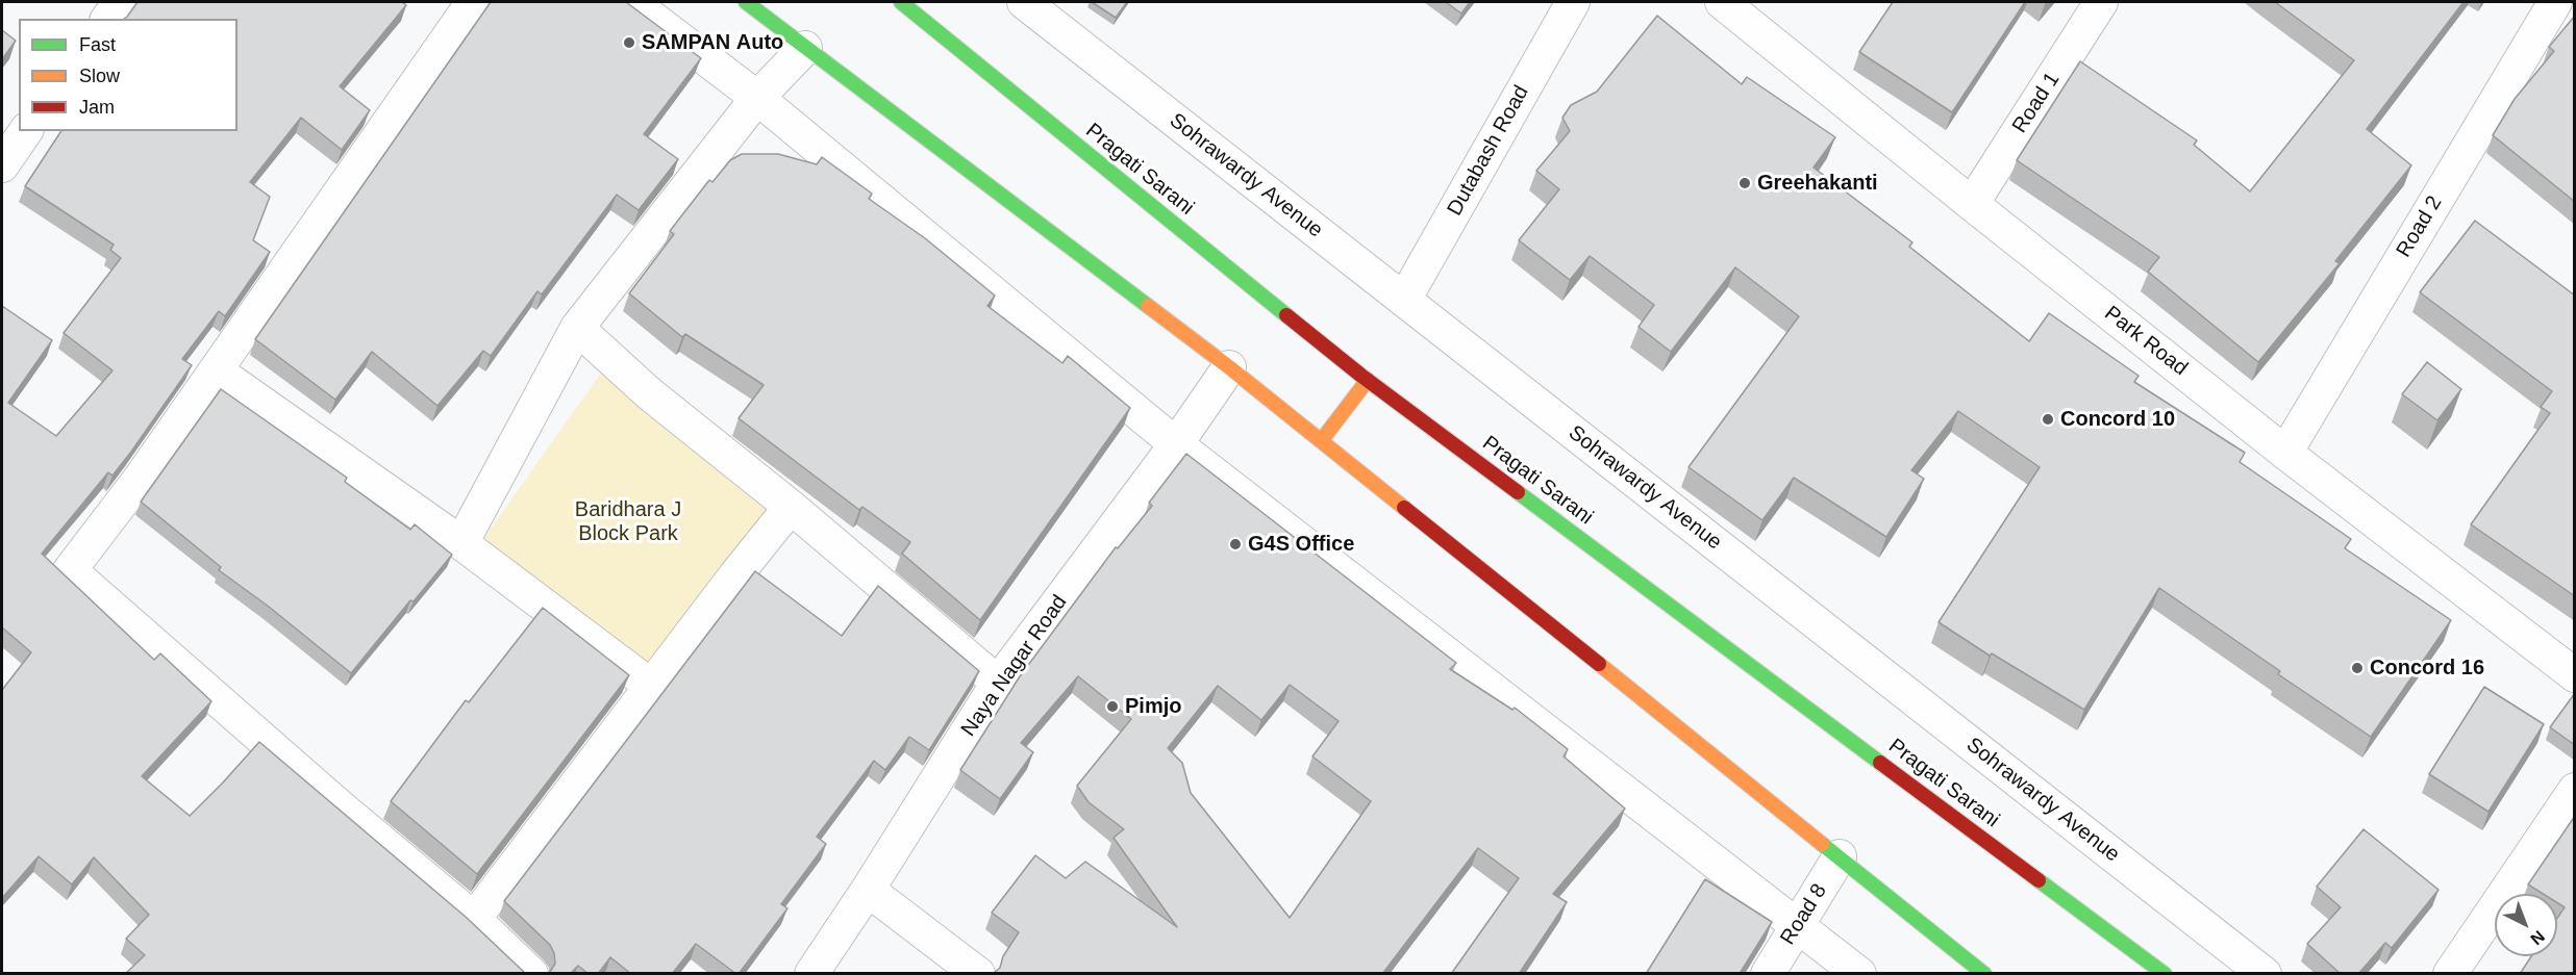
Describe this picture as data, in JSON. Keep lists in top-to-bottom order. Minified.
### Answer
{"streets":{"main road":["Pragati Sarani"],"street":["Road 1","Dutabash Road","Sohrawardy Avenue","Road 2","Park Road","Naya Nagar Road","Road 8"]},"crossings":[["Road 1","Park Road"],["Dutabash Road","Sohrawardy Avenue"],["Road 2","Park Road"]],"parks":["Baridhara J Block Park"],"places":["SAMPAN Auto","Greehakanti","Concord 10","G4S Office","Concord 16","Pimjo"],"legend":["Fast","Slow","Jam"],"north":"bottom right"}
